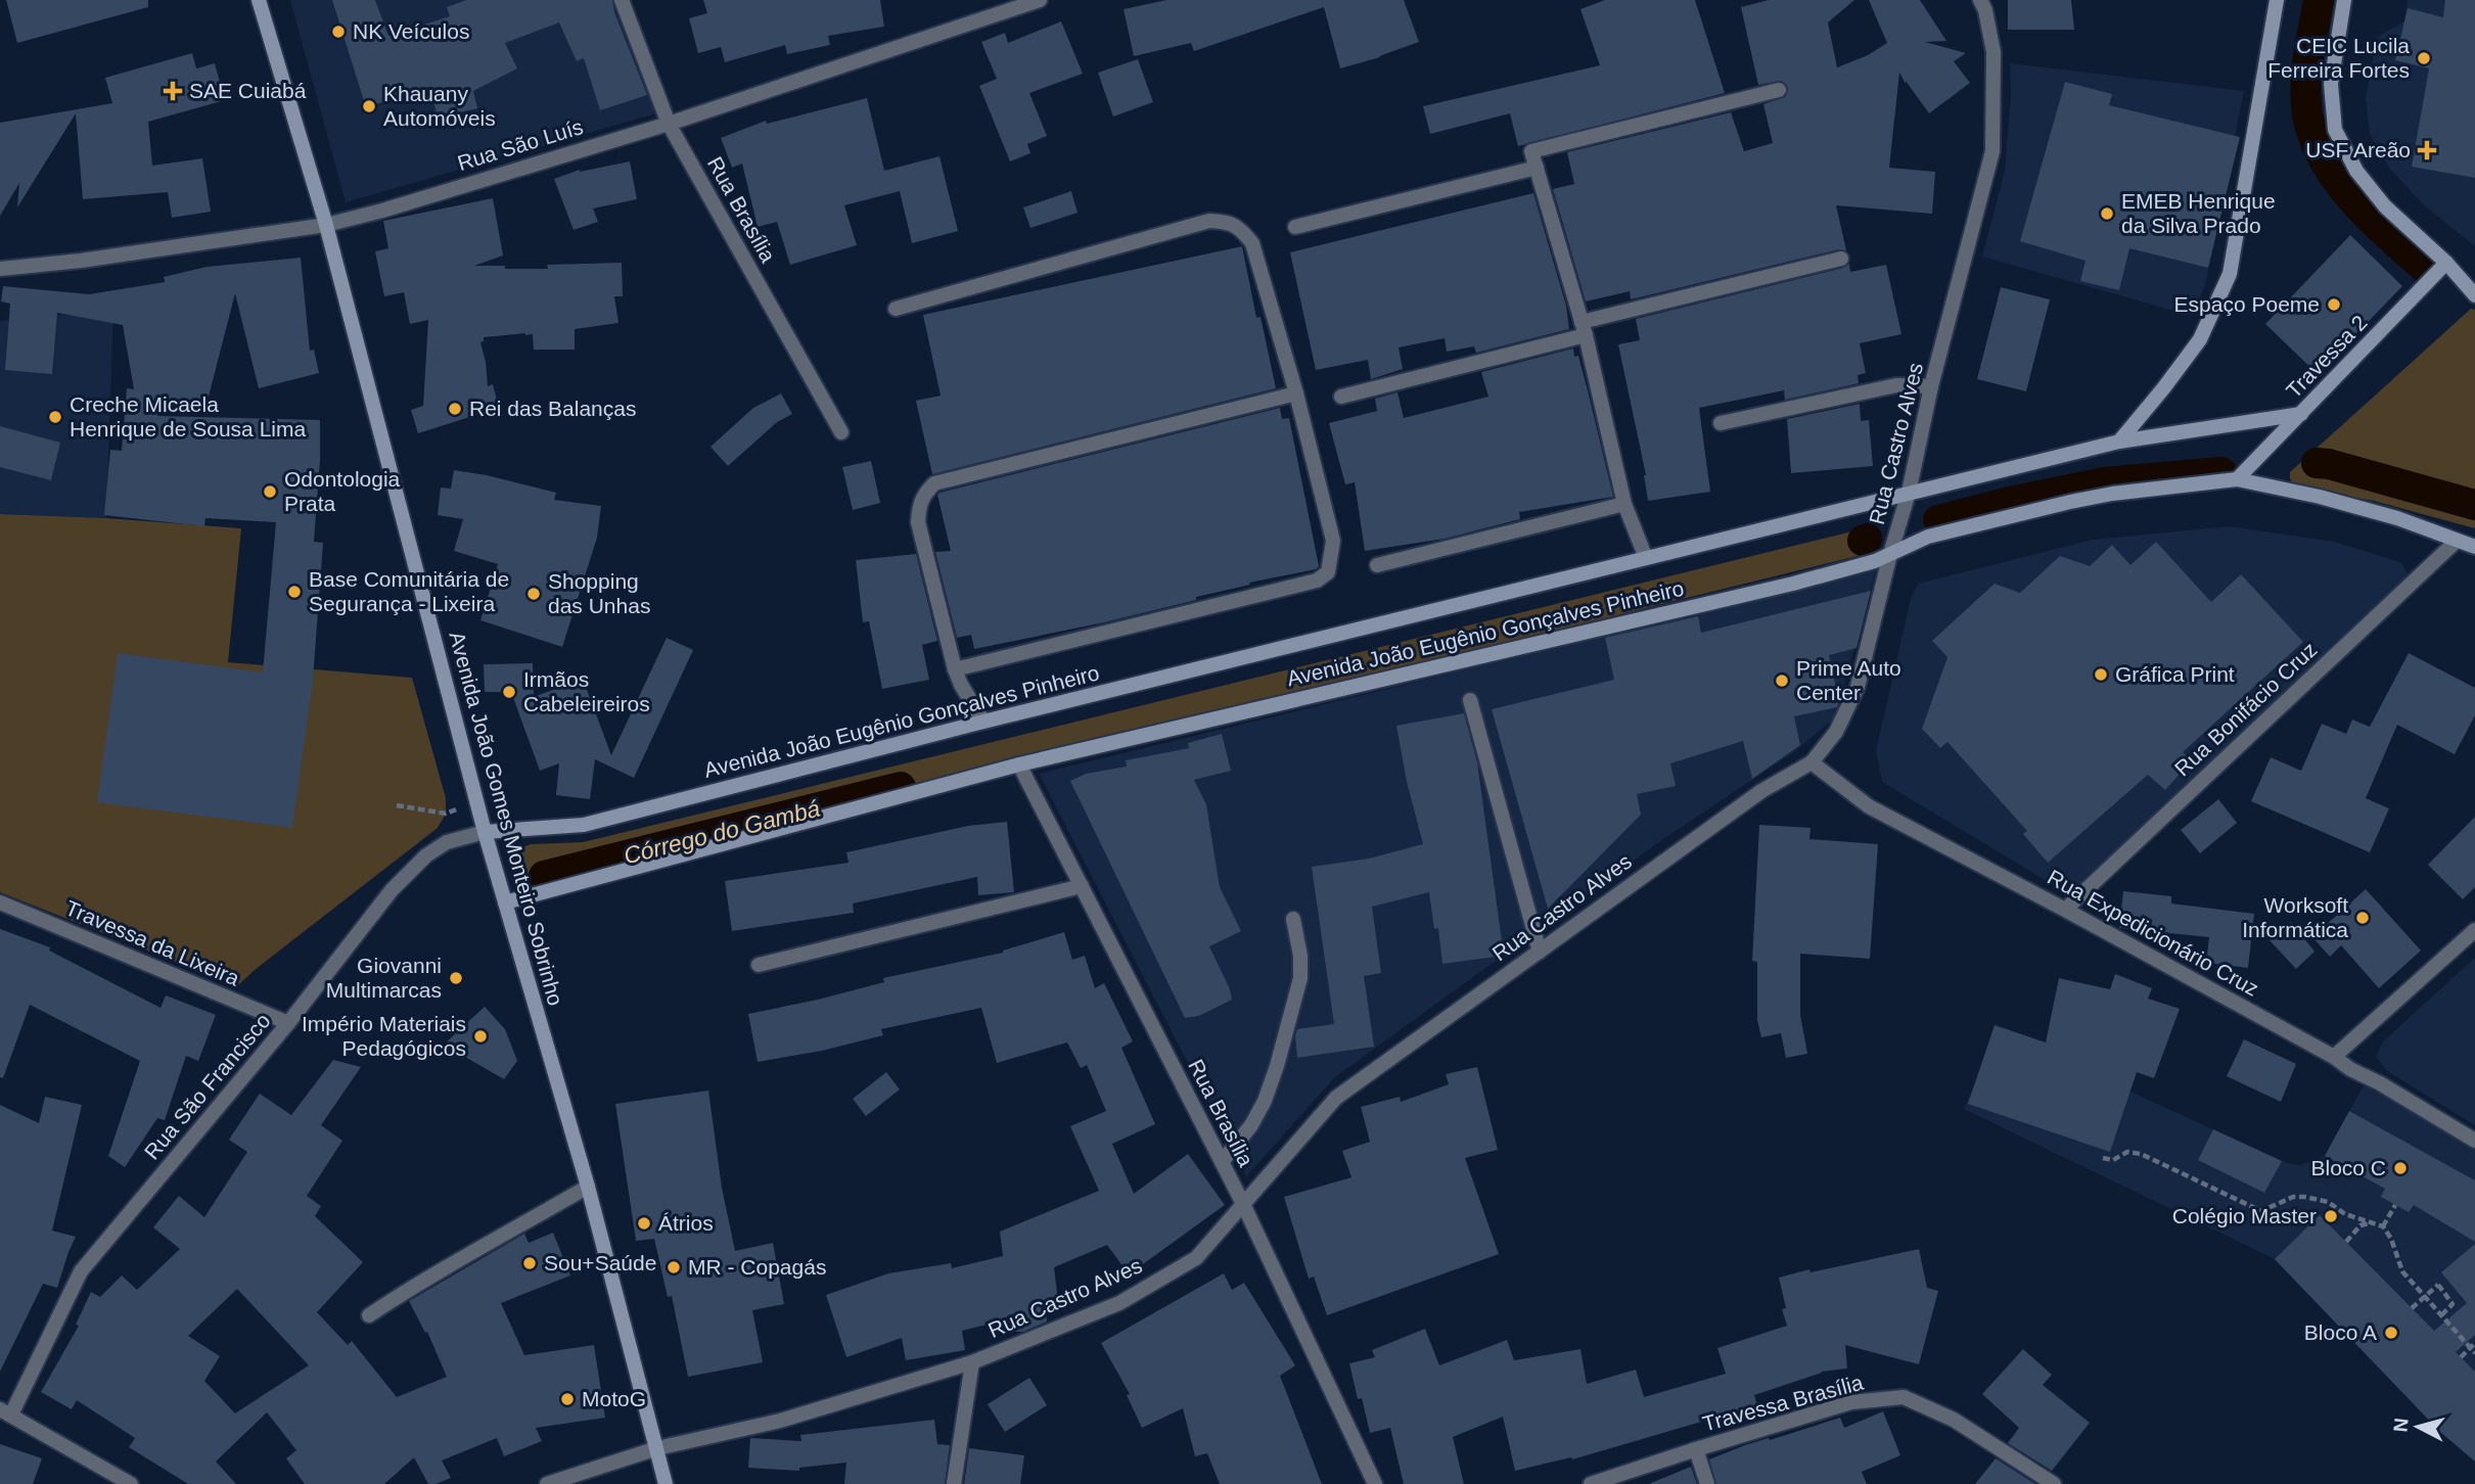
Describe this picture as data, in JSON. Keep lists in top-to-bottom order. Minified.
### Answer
{"streets":{"street":["Rua São Luís","Rua Brasília","Travessa 2","Rua Castro Alves","Avenida João Eugênio Gonçalves Pinheiro","Rua Bonifácio Cruz","Avenida João Gomes Monteiro Sobrinho","Rua Expedicionário Cruz","Travessa da Lixeira","Rua São Francisco","Travessa Brasília"]},"crossings":[["Rua São Luís","Rua Brasília"],["Rua São Luís","Avenida João Gomes Monteiro Sobrinho"],["Rua Brasília","Rua Castro Alves"],["Rua Brasília","Avenida João Eugênio Gonçalves Pinheiro"],["Travessa 2","Avenida João Eugênio Gonçalves Pinheiro"],["Rua Castro Alves","Avenida João Eugênio Gonçalves Pinheiro"],["Rua Castro Alves","Avenida João Gomes Monteiro Sobrinho"],["Rua Castro Alves","Rua Expedicionário Cruz"],["Avenida João Eugênio Gonçalves Pinheiro","Rua Bonifácio Cruz"],["Avenida João Eugênio Gonçalves Pinheiro","Avenida João Gomes Monteiro Sobrinho"],["Avenida João Eugênio Gonçalves Pinheiro","Rua São Francisco"],["Rua Bonifácio Cruz","Rua Expedicionário Cruz"],["Avenida João Gomes Monteiro Sobrinho","Rua São Francisco"],["Travessa da Lixeira","Rua São Francisco"]],"water":["Córrego do Gambá"],"places":{"other":["NK Veículos","CEIC Lucila Ferreira Fortes","Khauany Automóveis","EMEB Henrique da Silva Prado","Espaço Poeme","Rei das Balanças","Creche Micaela Henrique de Sousa Lima","Odontologia Prata","Base Comunitária de Segurança - Lixeira","Shopping das Unhas","Gráfica Print","Prime Auto Center","Irmãos Cabeleireiros","Worksoft Informática","Giovanni Multimarcas","Império Materiais Pedagógicos","Bloco C","Colégio Master","Átrios","Sou+Saúde","MR - Copagás","Bloco A","MotoG"],"health":["SAE Cuiabá","USF Areão"]},"north":"left"}
